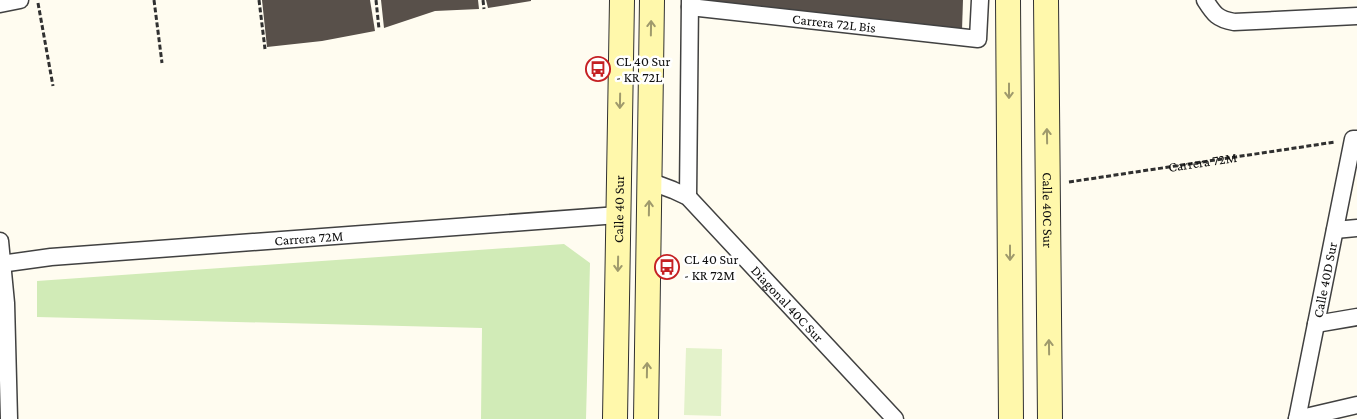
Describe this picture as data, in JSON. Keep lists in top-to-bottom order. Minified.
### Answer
{"streets":{"street":["Carrera 72L Bis","Carrera 72M","Calle 40 Sur","Calle 40C Sur","Calle 40D Sur","Diagonal 40C Sur"]},"crossings":[["Carrera 72M","Calle 40 Sur"],["Carrera 72M","Calle 40C Sur"],["Carrera 72M","Calle 40D Sur"]],"places":{"bus stop":["CL 40 Sur - KR 72L","CL 40 Sur - KR 72M"]}}
